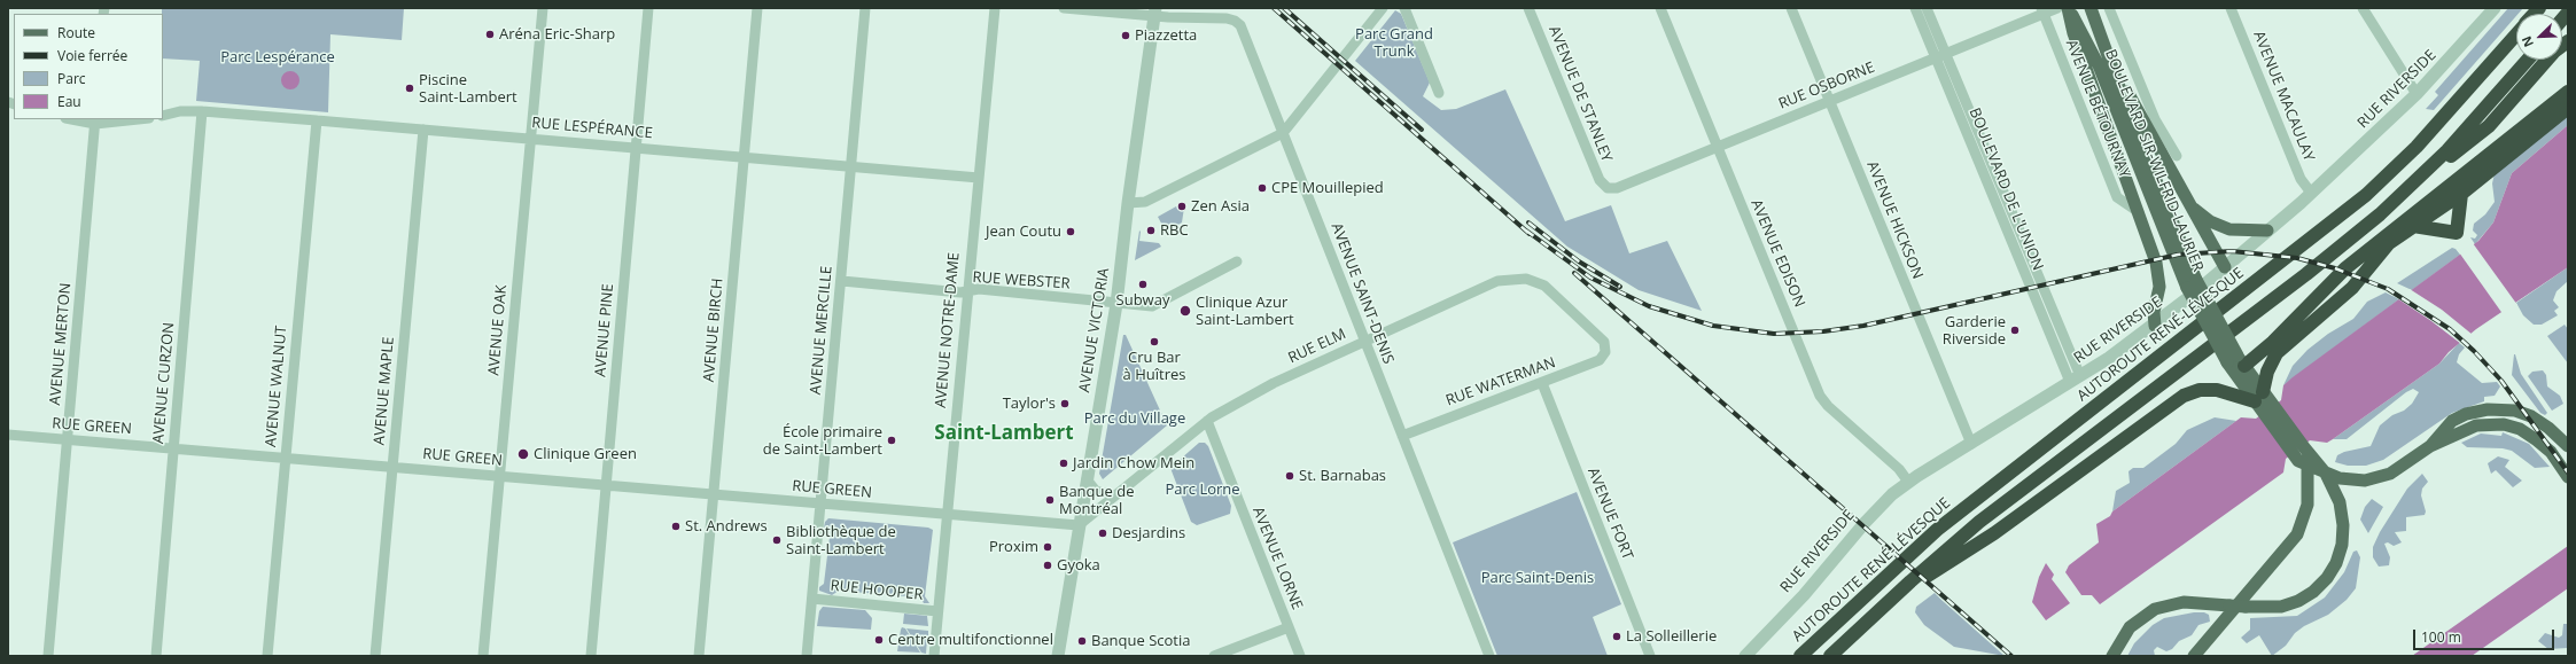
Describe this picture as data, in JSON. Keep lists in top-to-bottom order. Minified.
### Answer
{"streets":{"highway":["AUTOROUTE RENÉ-LÉVESQUE"],"main road":["BOULEVARD SIR-WILFRID-LAURIER"],"street":["RUE OSBORNE","RUE RIVERSIDE","AVENUE DE STANLEY","AVENUE MACAULAY","AVENUE BÉTOURNAY","RUE LESPÉRANCE","BOULEVARD DE L'UNION","AVENUE HICKSON","AVENUE EDISON","RUE WEBSTER","AVENUE SAINT-DENIS","AVENUE OAK","AVENUE PINE","AVENUE BIRCH","AVENUE MERCILLE","AVENUE NOTRE-DAME","AVENUE VICTORIA","AVENUE MERTON","RUE ELM","RUE WATERMAN","AVENUE CURZON","AVENUE WALNUT","AVENUE MAPLE","RUE GREEN","AVENUE FORT","AVENUE LORNE","RUE HOOPER"]},"crossings":[["RUE OSBORNE","AVENUE DE STANLEY"],["RUE OSBORNE","AVENUE BÉTOURNAY"],["RUE OSBORNE","BOULEVARD DE L'UNION"],["RUE OSBORNE","AVENUE HICKSON"],["RUE OSBORNE","AVENUE EDISON"],["RUE RIVERSIDE","AVENUE MACAULAY"],["RUE RIVERSIDE","BOULEVARD DE L'UNION"],["RUE RIVERSIDE","AVENUE HICKSON"],["RUE RIVERSIDE","AVENUE EDISON"],["RUE LESPÉRANCE","AVENUE OAK"],["RUE LESPÉRANCE","AVENUE PINE"],["RUE LESPÉRANCE","AVENUE BIRCH"],["RUE LESPÉRANCE","AVENUE MERCILLE"],["RUE LESPÉRANCE","AVENUE NOTRE-DAME"],["RUE LESPÉRANCE","AVENUE CURZON"],["RUE LESPÉRANCE","AVENUE WALNUT"],["RUE LESPÉRANCE","AVENUE MAPLE"],["RUE WEBSTER","AVENUE MERCILLE"],["RUE WEBSTER","AVENUE NOTRE-DAME"],["RUE WEBSTER","AVENUE VICTORIA"],["AVENUE SAINT-DENIS","AVENUE VICTORIA"],["AVENUE SAINT-DENIS","RUE ELM"],["AVENUE SAINT-DENIS","RUE WATERMAN"],["AVENUE OAK","RUE GREEN"],["AVENUE PINE","RUE GREEN"],["AVENUE BIRCH","RUE GREEN"],["AVENUE MERCILLE","RUE GREEN"],["AVENUE MERCILLE","RUE HOOPER"],["AVENUE NOTRE-DAME","RUE GREEN"],["AVENUE NOTRE-DAME","RUE HOOPER"],["AVENUE VICTORIA","RUE ELM"],["AVENUE VICTORIA","RUE GREEN"],["AVENUE MERTON","RUE GREEN"],["RUE ELM","RUE WATERMAN"],["RUE ELM","RUE GREEN"],["RUE ELM","AVENUE LORNE"],["RUE WATERMAN","AVENUE FORT"],["AVENUE CURZON","RUE GREEN"],["AVENUE WALNUT","RUE GREEN"],["AVENUE MAPLE","RUE GREEN"]],"districts":["Saint-Lambert"],"parks":["Parc Grand Trunk","Parc Lespérance","Parc du Village","Parc Lorne","Parc Saint-Denis"],"places":["Aréna Eric-Sharp","Piazzetta","Piscine Saint-Lambert","CPE Mouillepied","Zen Asia","RBC","Jean Coutu","Subway","Clinique Azur Saint-Lambert","Garderie Riverside","Cru Bar à Huîtres","Taylor's","École primaire de Saint-Lambert","Clinique Green","Jardin Chow Mein","St. Barnabas","Banque de Montréal","St. Andrews","Desjardins","Bibliothèque de Saint-Lambert","Proxim","Gyoka","La Solleillerie","Centre multifonctionnel","Banque Scotia"],"legend":["Route","Voie ferrée","Parc","Eau"],"scale_bar":"100 m","north":"bottom left"}
